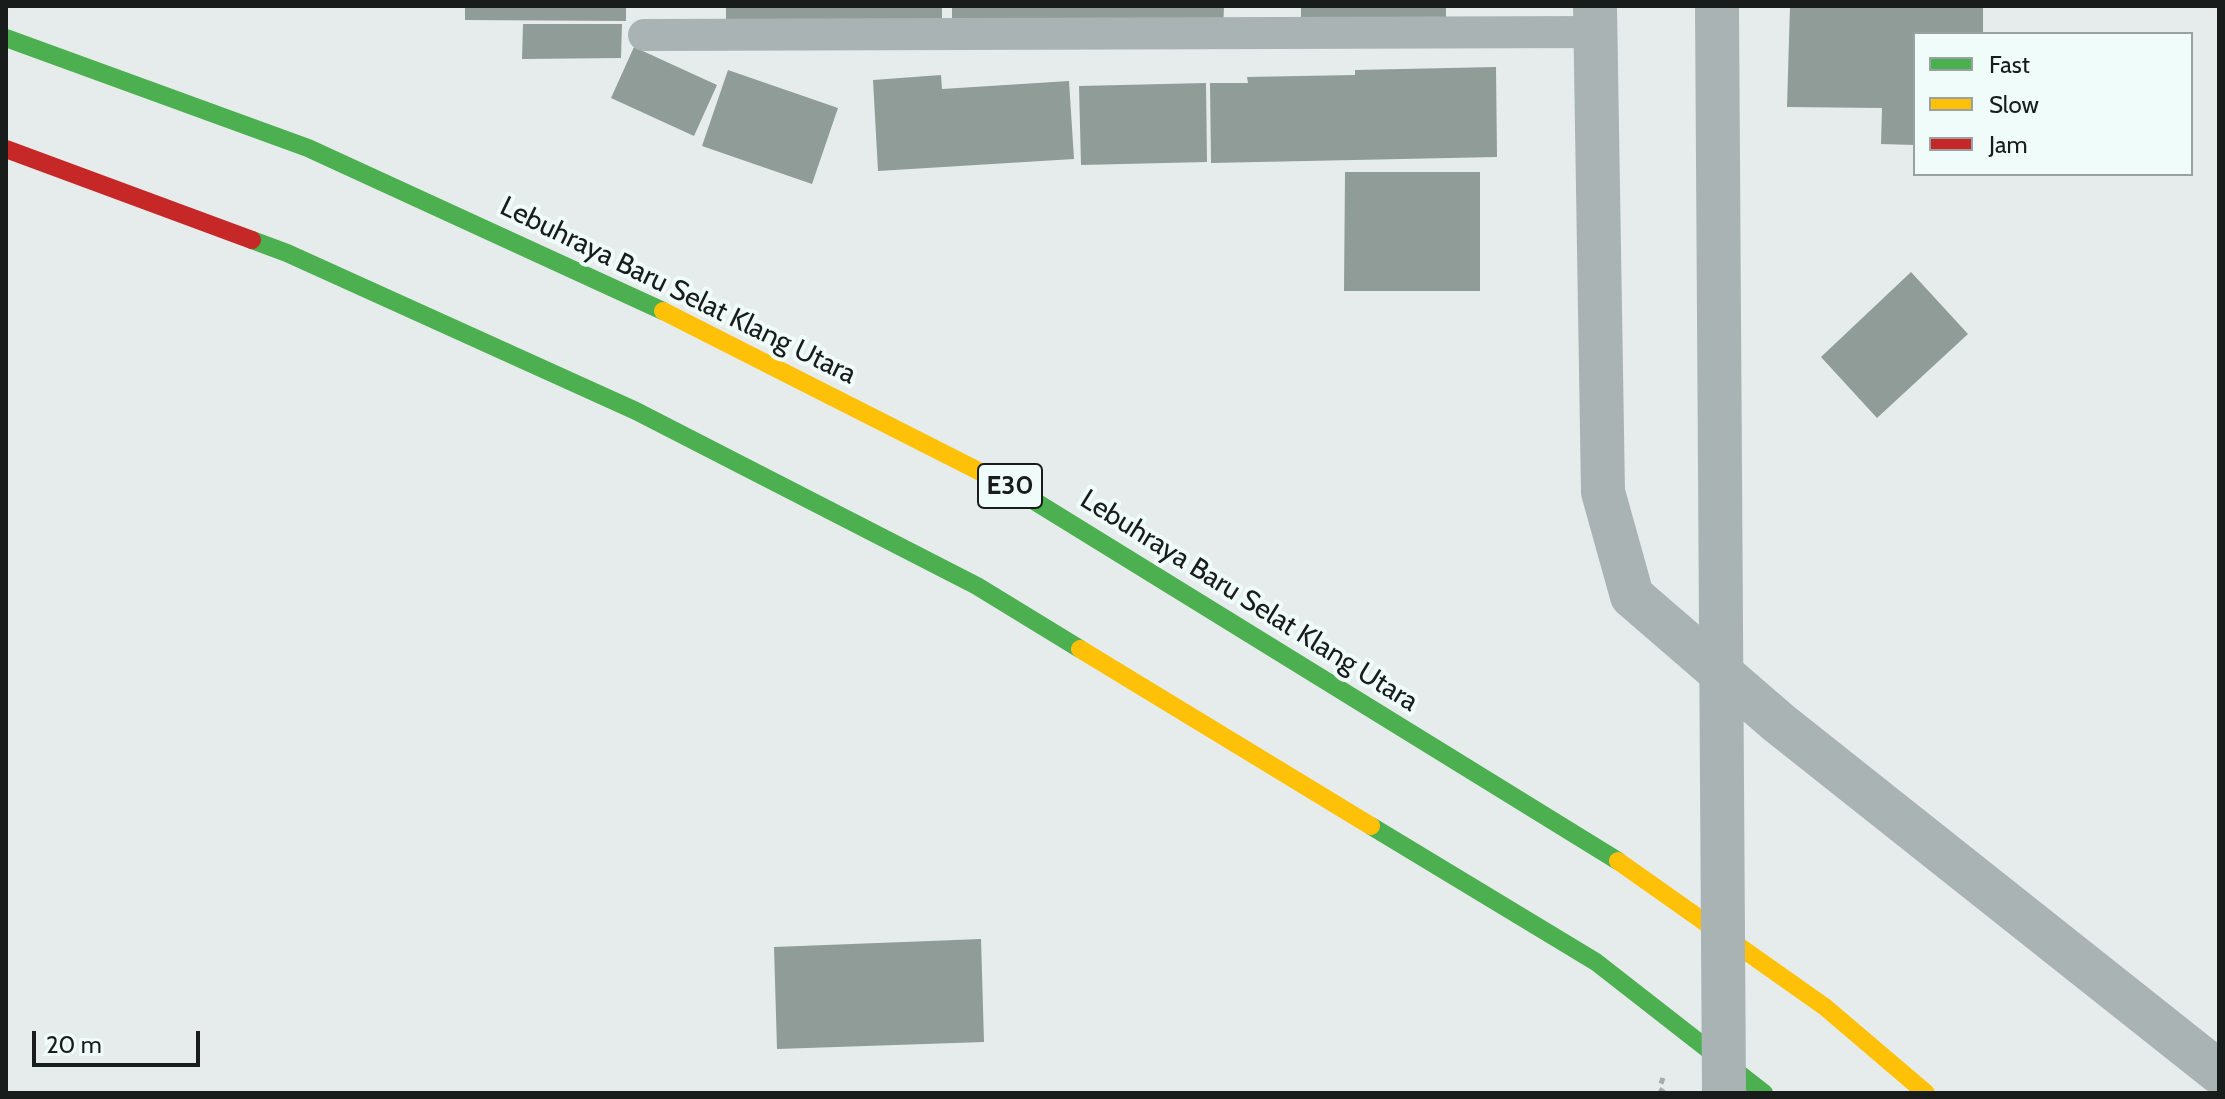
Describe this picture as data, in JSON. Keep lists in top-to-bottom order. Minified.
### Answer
{"streets":{"highway":["Lebuhraya Baru Selat Klang Utara","E30"]},"legend":["Fast","Slow","Jam"],"scale_bar":"20 m"}
